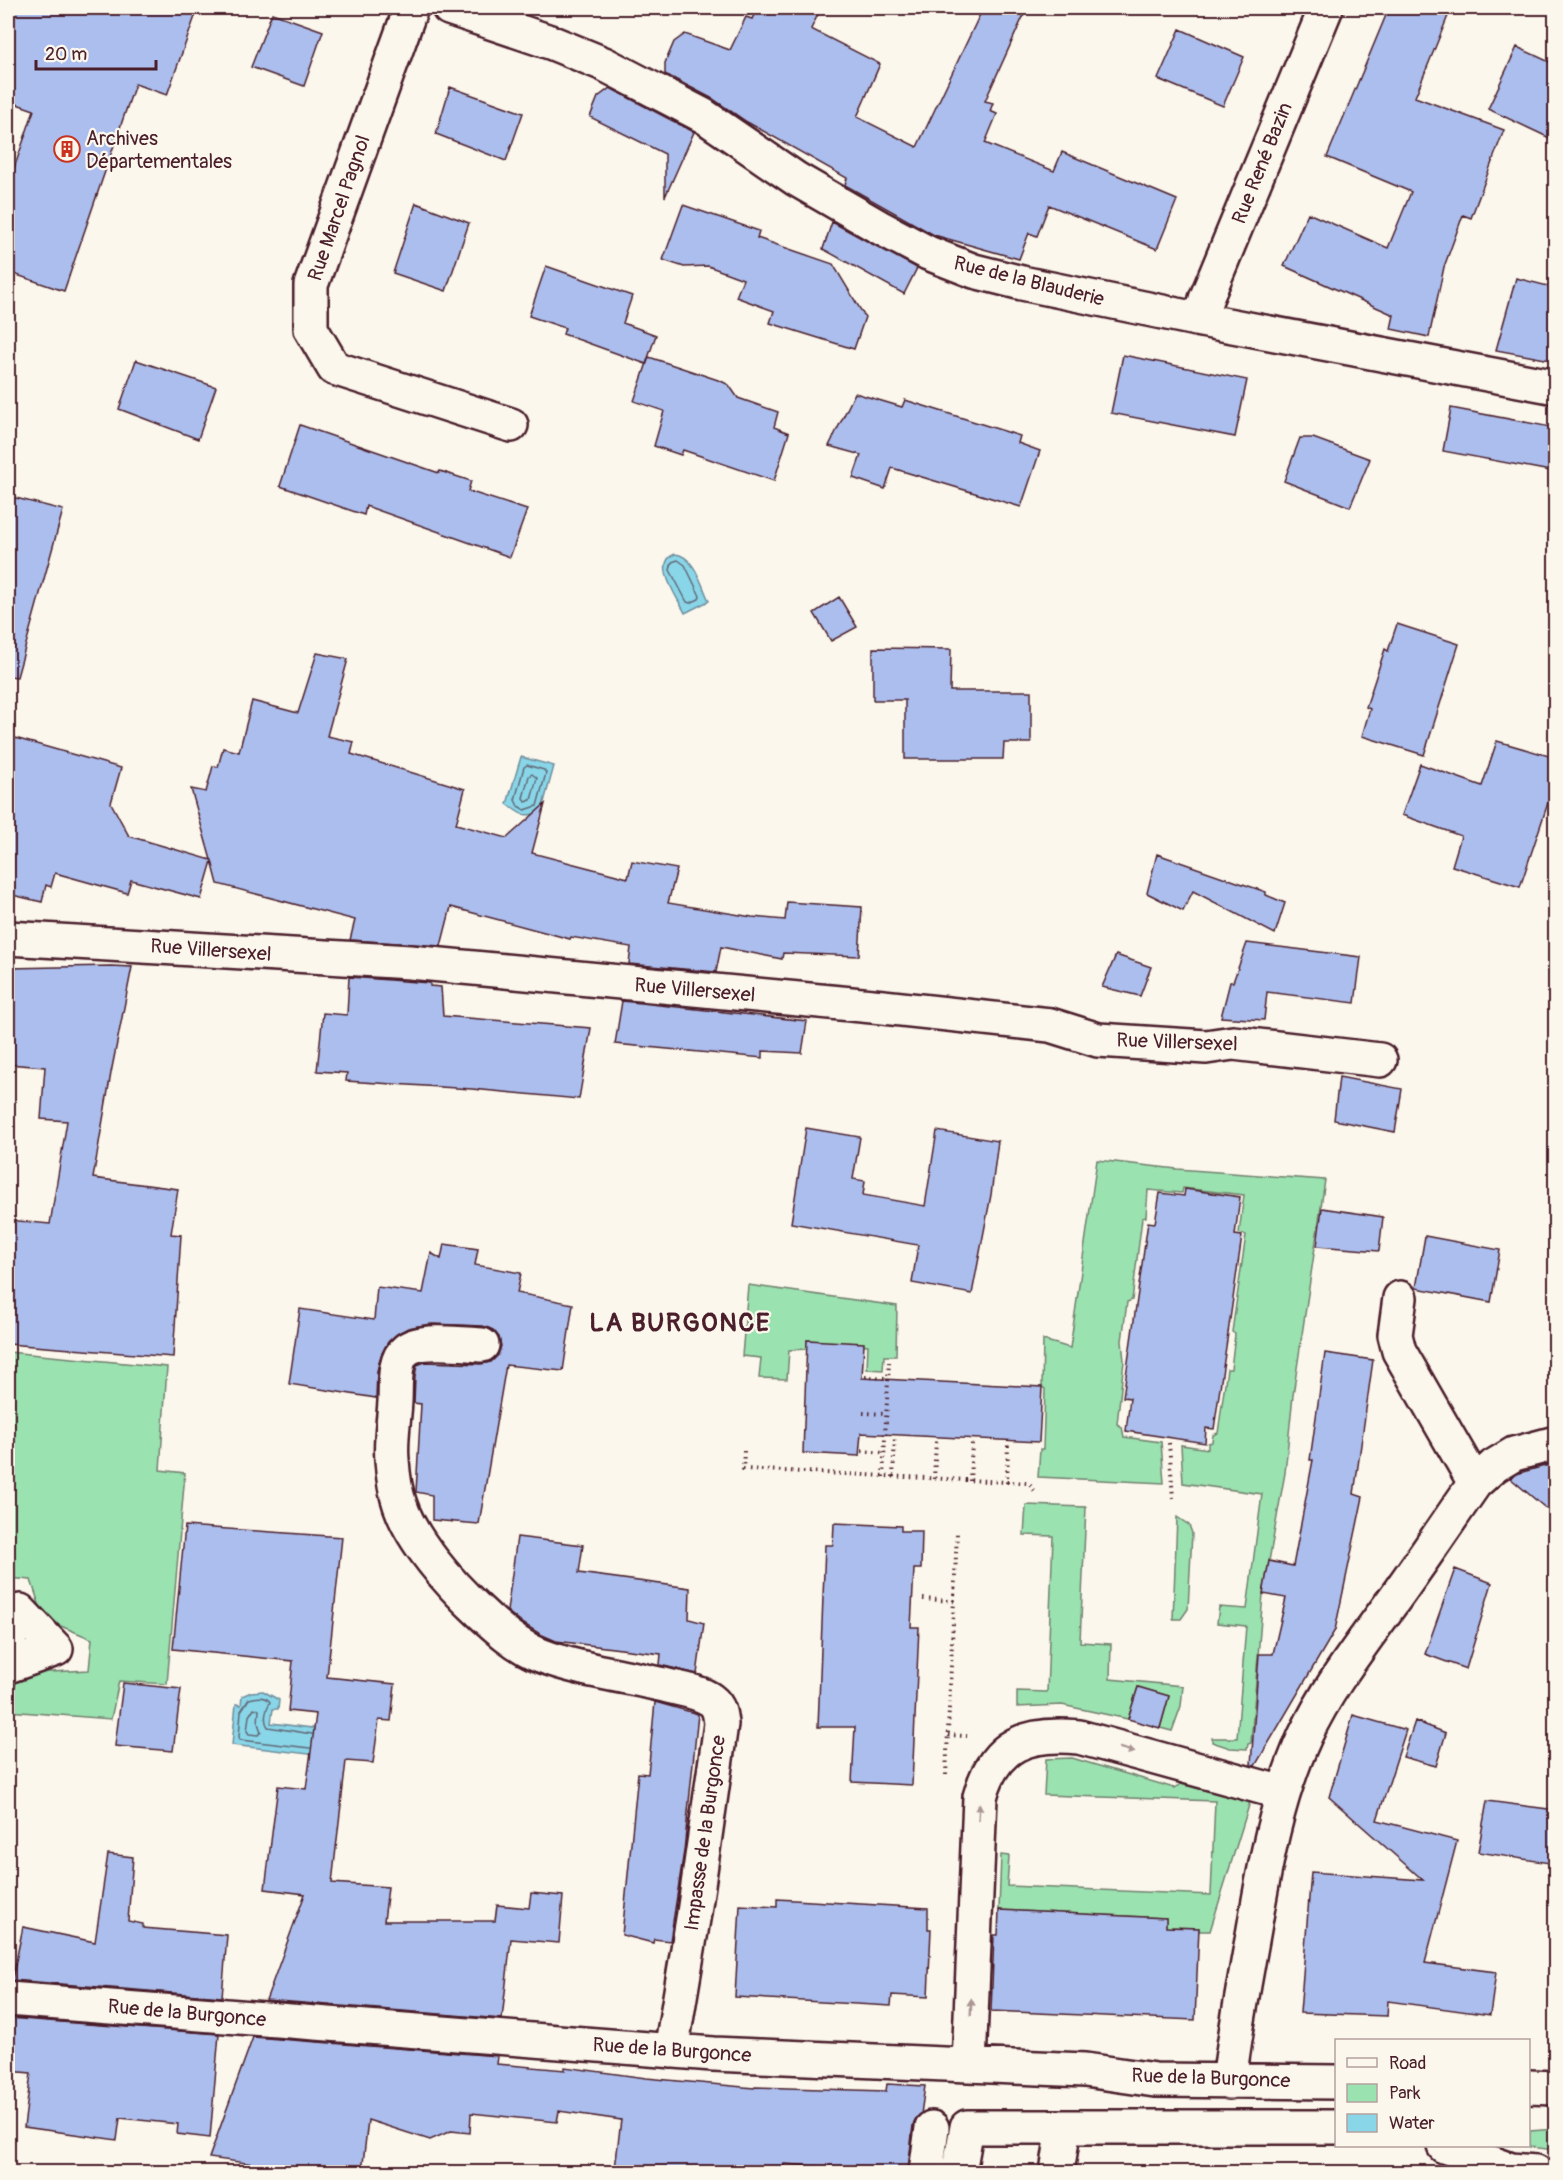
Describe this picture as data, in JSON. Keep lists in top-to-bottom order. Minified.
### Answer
{"streets":{"street":["Rue René Bazin","Rue Marcel Pagnol","Rue de la Blauderie","Rue Villersexel","Impasse de la Burgonce","Rue de la Burgonce"]},"crossings":[["Rue René Bazin","Rue de la Blauderie"],["Impasse de la Burgonce","Rue de la Burgonce"]],"districts":["LA BURGONCE"],"places":{"building":["Archives Départementales"]},"legend":["Road","Park","Water"],"scale_bar":"20 m"}
